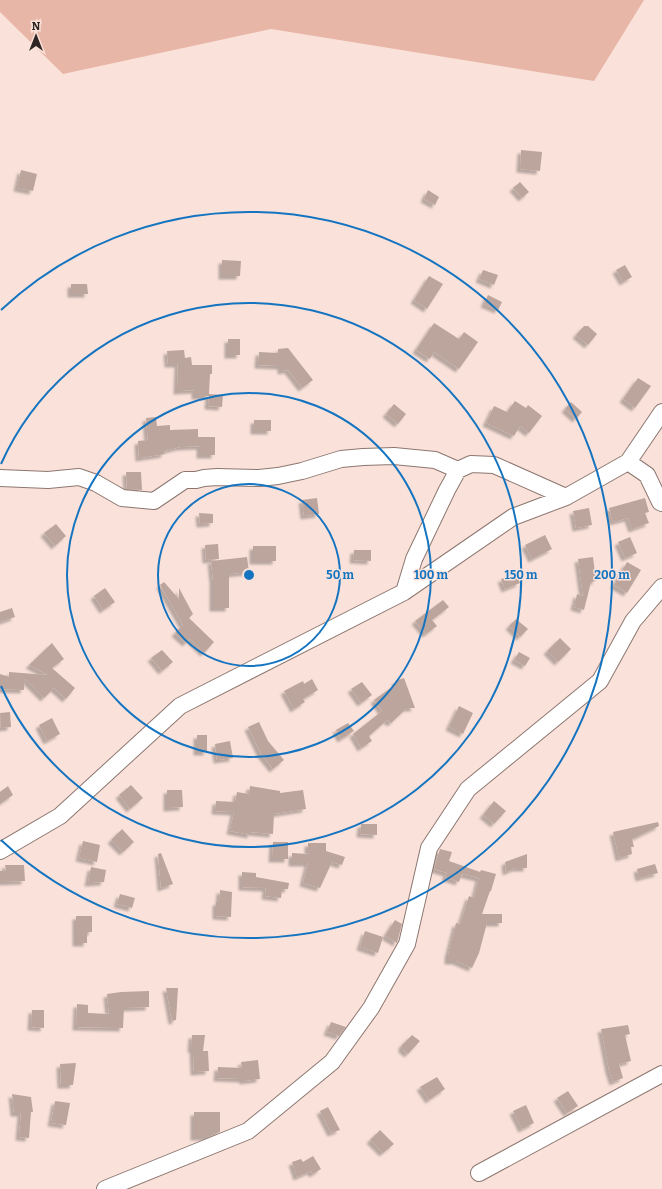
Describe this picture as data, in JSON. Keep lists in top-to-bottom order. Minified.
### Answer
{"north":"top","rings":["50 m","100 m","150 m","200 m"]}
